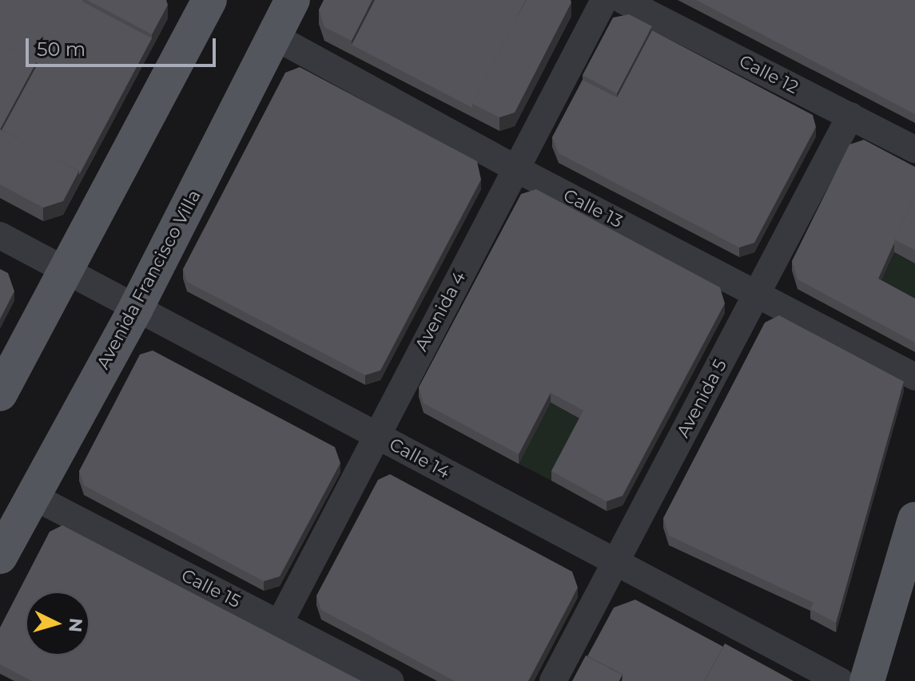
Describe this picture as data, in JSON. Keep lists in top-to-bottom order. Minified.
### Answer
{"streets":{"main road":["Avenida Francisco Villa"],"street":["Calle 12","Calle 13","Avenida 4","Avenida 5","Calle 14","Calle 15"]},"crossings":[["Calle 12","Avenida 5"],["Calle 13","Avenida Francisco Villa"],["Calle 13","Avenida 4"],["Calle 13","Avenida 5"],["Avenida Francisco Villa","Calle 14"],["Avenida Francisco Villa","Calle 15"],["Avenida 4","Calle 14"],["Avenida 4","Calle 15"],["Avenida 5","Calle 14"]],"scale_bar":"50 m","north":"right"}
